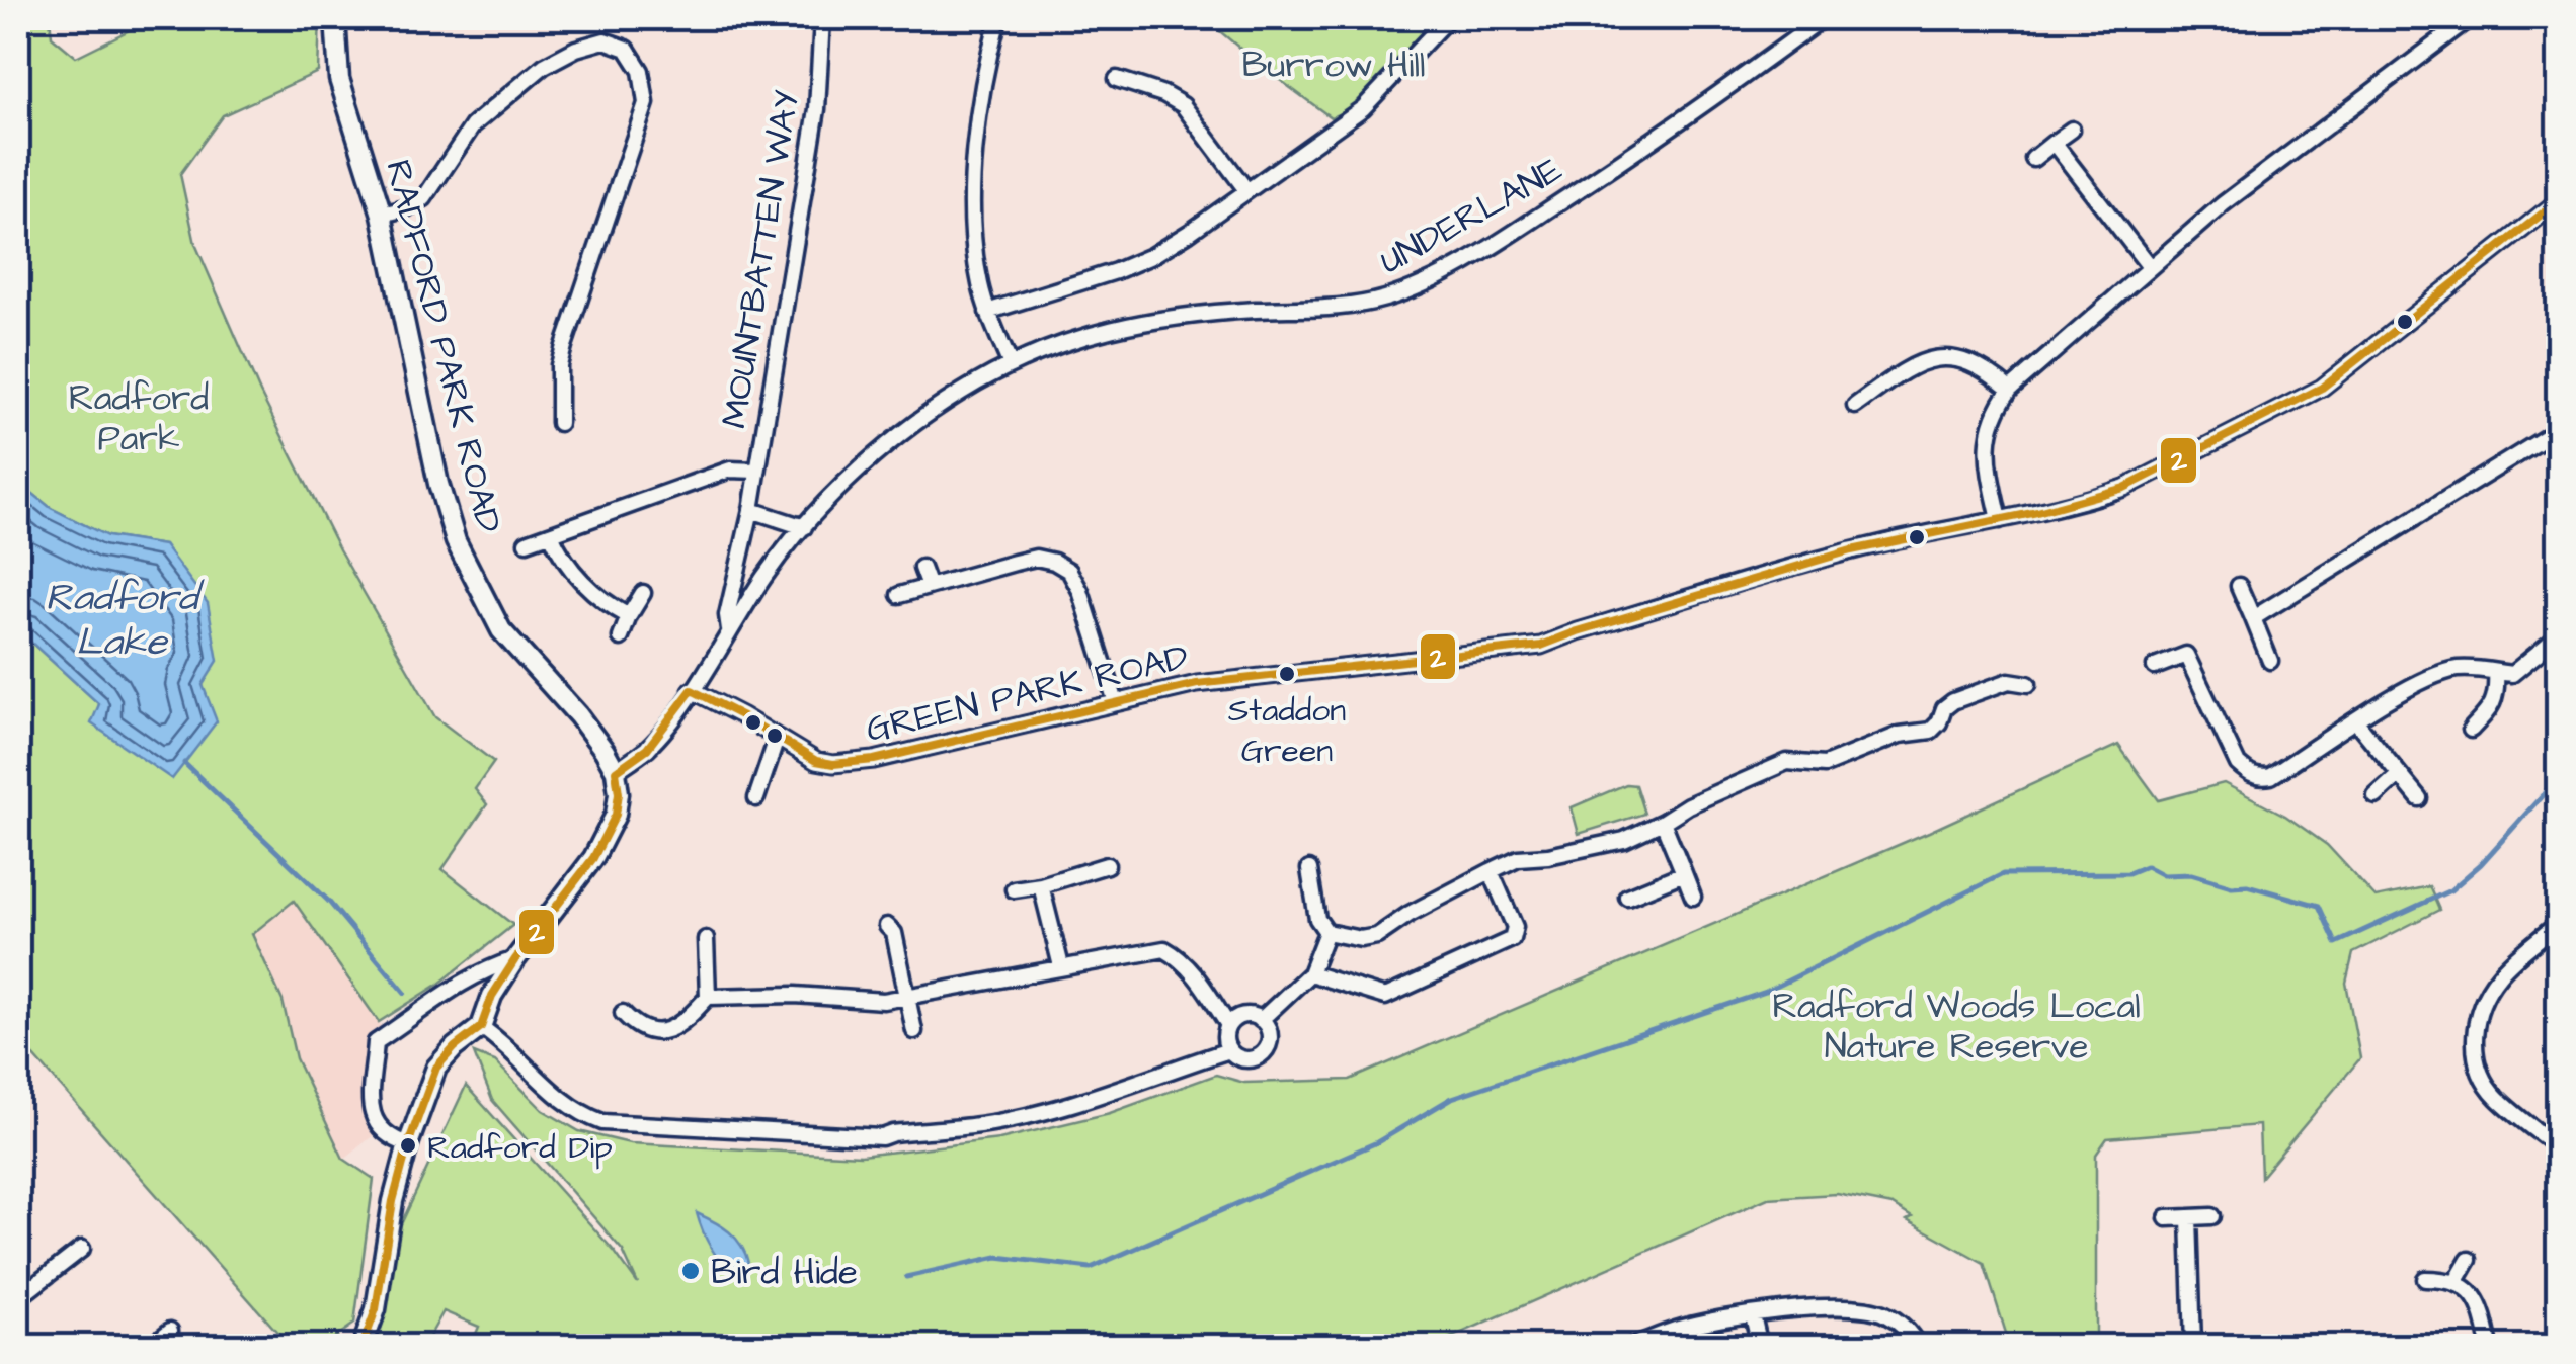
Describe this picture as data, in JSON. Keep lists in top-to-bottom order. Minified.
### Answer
{"streets":{"street":["UNDERLANE","MOUNTBATTEN WAY","RADFORD PARK ROAD","GREEN PARK ROAD"]},"crossings":[["UNDERLANE","MOUNTBATTEN WAY"],["UNDERLANE","RADFORD PARK ROAD"],["UNDERLANE","GREEN PARK ROAD"]],"water":["Radford Lake"],"parks":["Burrow Hill","Radford Park","Radford Woods Local Nature Reserve"],"places":["Staddon Green","Radford Dip","Bird Hide"],"lines":["transit line 2"]}
